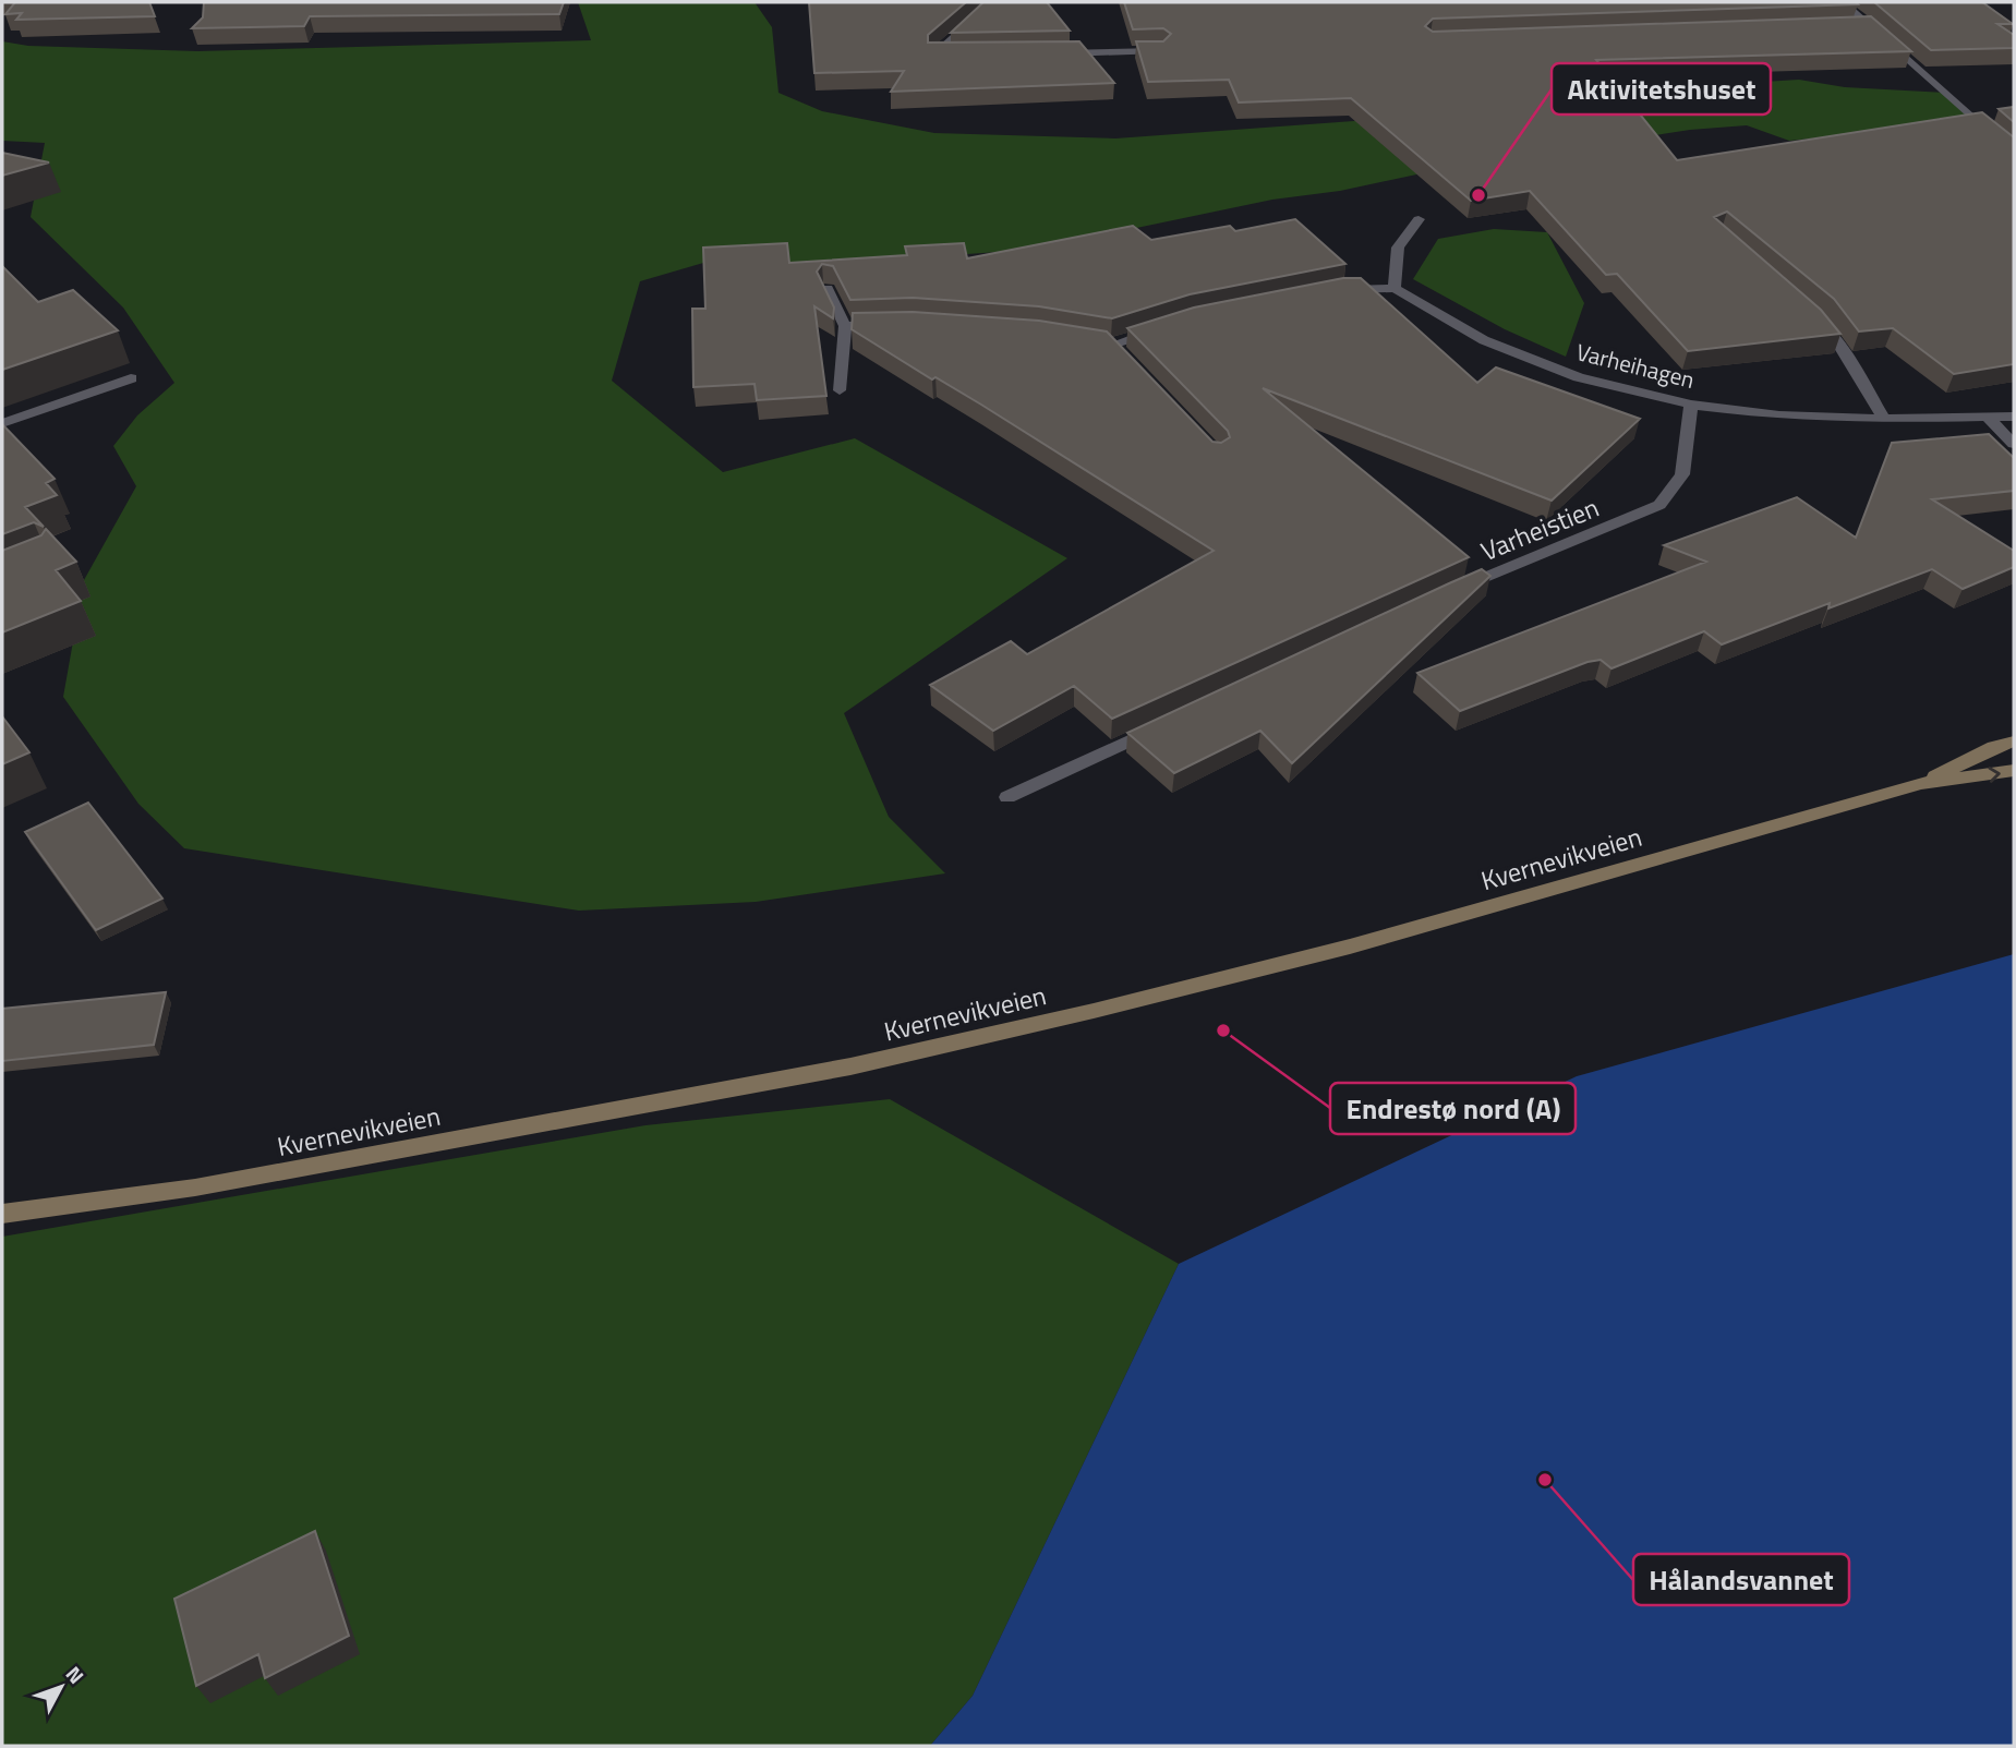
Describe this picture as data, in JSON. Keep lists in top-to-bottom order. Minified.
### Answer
{"streets":{"main road":["Kvernevikveien"],"street":["Varheihagen","Varheistien"]},"crossings":[["Varheihagen","Varheistien"]],"places":["Aktivitetshuset","Endrestø nord (A)","Hålandsvannet"],"north":"top right"}
